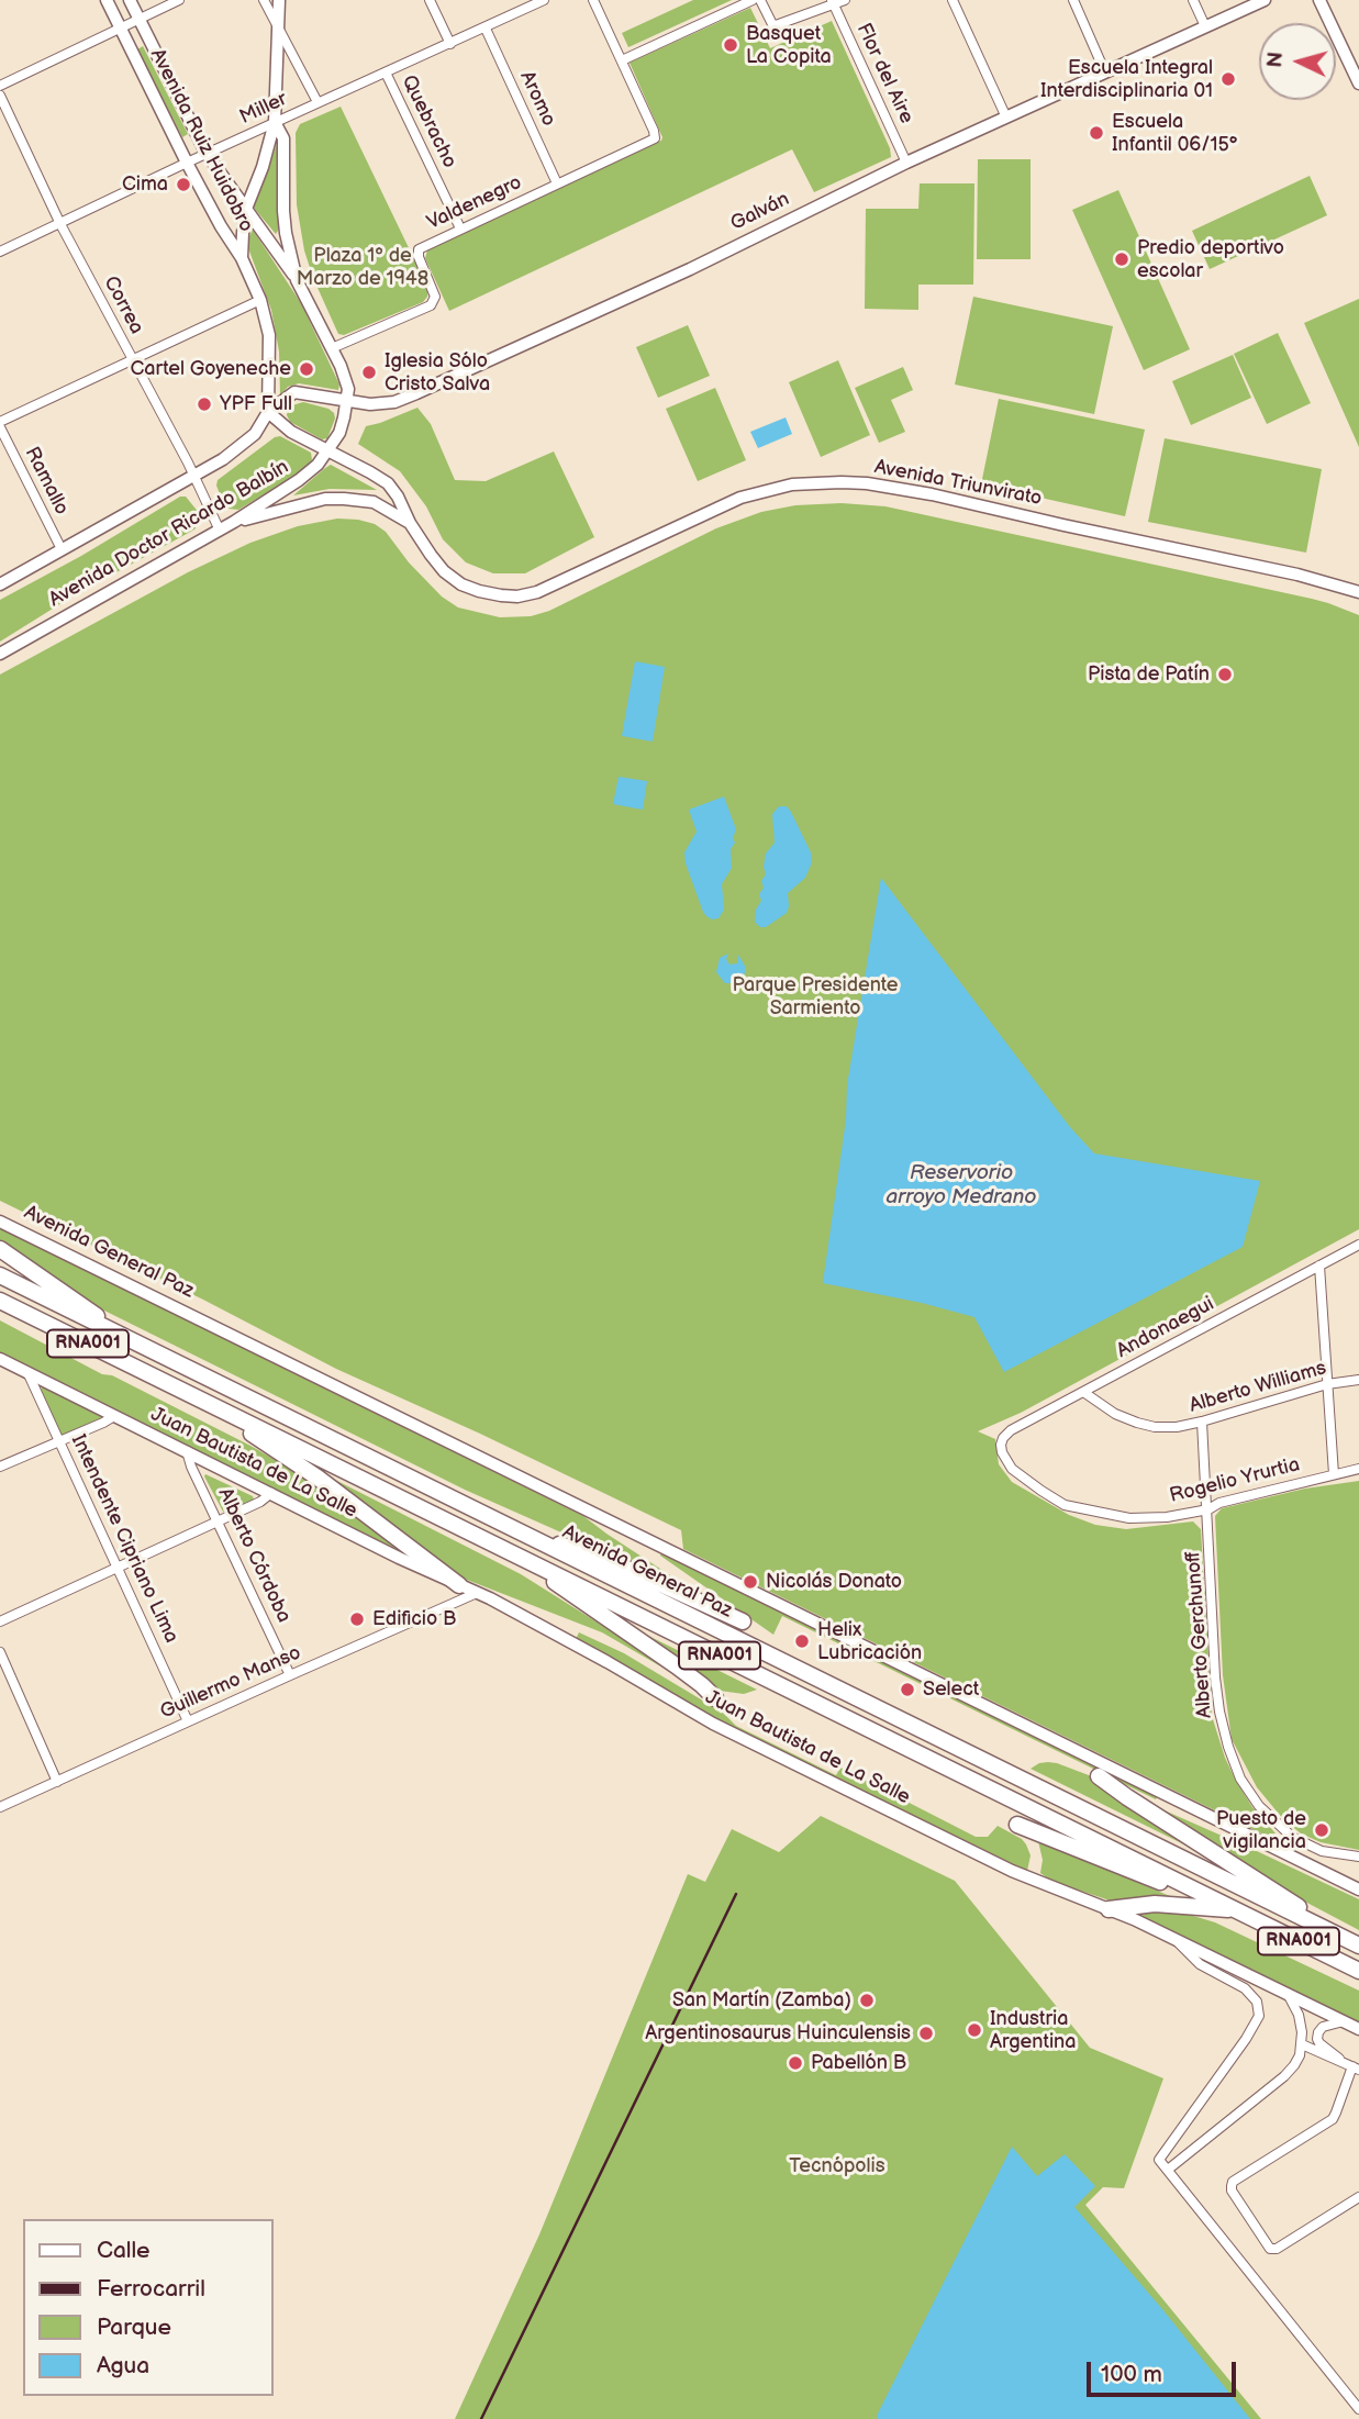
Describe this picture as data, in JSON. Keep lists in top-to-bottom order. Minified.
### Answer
{"streets":{"highway":["Avenida General Paz","RNA001"],"street":["Flor del Aire","Aromo","Miller","Quebracho","Avenida Ruiz Huidobro","Valdenegro","Galván","Correa","Ramallo","Avenida Triunvirato","Avenida Doctor Ricardo Balbín","Andonaegui","Alberto Williams","Juan Bautista de La Salle","Rogelio Yrurtia","Intendente Cipriano Lima","Alberto Córdoba","Alberto Gerchunoff","Guillermo Manso"]},"crossings":[["Flor del Aire","Galván"],["Aromo","Miller"],["Aromo","Valdenegro"],["Miller","Quebracho"],["Miller","Avenida Ruiz Huidobro"],["Miller","Correa"],["Miller","Avenida Doctor Ricardo Balbín"],["Quebracho","Valdenegro"],["Avenida Ruiz Huidobro","Avenida Doctor Ricardo Balbín"],["Valdenegro","Avenida Doctor Ricardo Balbín"],["Galván","Avenida Triunvirato"],["Galván","Avenida Doctor Ricardo Balbín"],["Correa","Avenida Doctor Ricardo Balbín"],["Ramallo","Avenida Doctor Ricardo Balbín"],["Avenida Triunvirato","Avenida Doctor Ricardo Balbín"],["Andonaegui","Alberto Williams"],["Andonaegui","Rogelio Yrurtia"],["Alberto Williams","Alberto Gerchunoff"],["Juan Bautista de La Salle","Intendente Cipriano Lima"],["Juan Bautista de La Salle","Alberto Córdoba"],["Juan Bautista de La Salle","Guillermo Manso"],["Rogelio Yrurtia","Alberto Gerchunoff"],["Intendente Cipriano Lima","Guillermo Manso"],["Alberto Córdoba","Guillermo Manso"]],"water":["Reservorio arroyo Medrano"],"parks":["Plaza 1º de Marzo de 1948","Parque Presidente Sarmiento","Tecnópolis"],"places":["Basquet La Copita","Escuela Integral Interdisciplinaria 01","Escuela Infantil 06/15°","Cima","Predio deportivo escolar","Cartel Goyeneche","Iglesia Sólo Cristo Salva","YPF Full","Pista de Patín","Nicolás Donato","Edificio B","Helix Lubricación","Select","Puesto de vigilancia","San Martín (Zamba)","Industria Argentina","Argentinosaurus Huinculensis","Pabellón B"],"legend":["Calle","Ferrocarril","Parque","Agua"],"scale_bar":"100 m","north":"left"}
